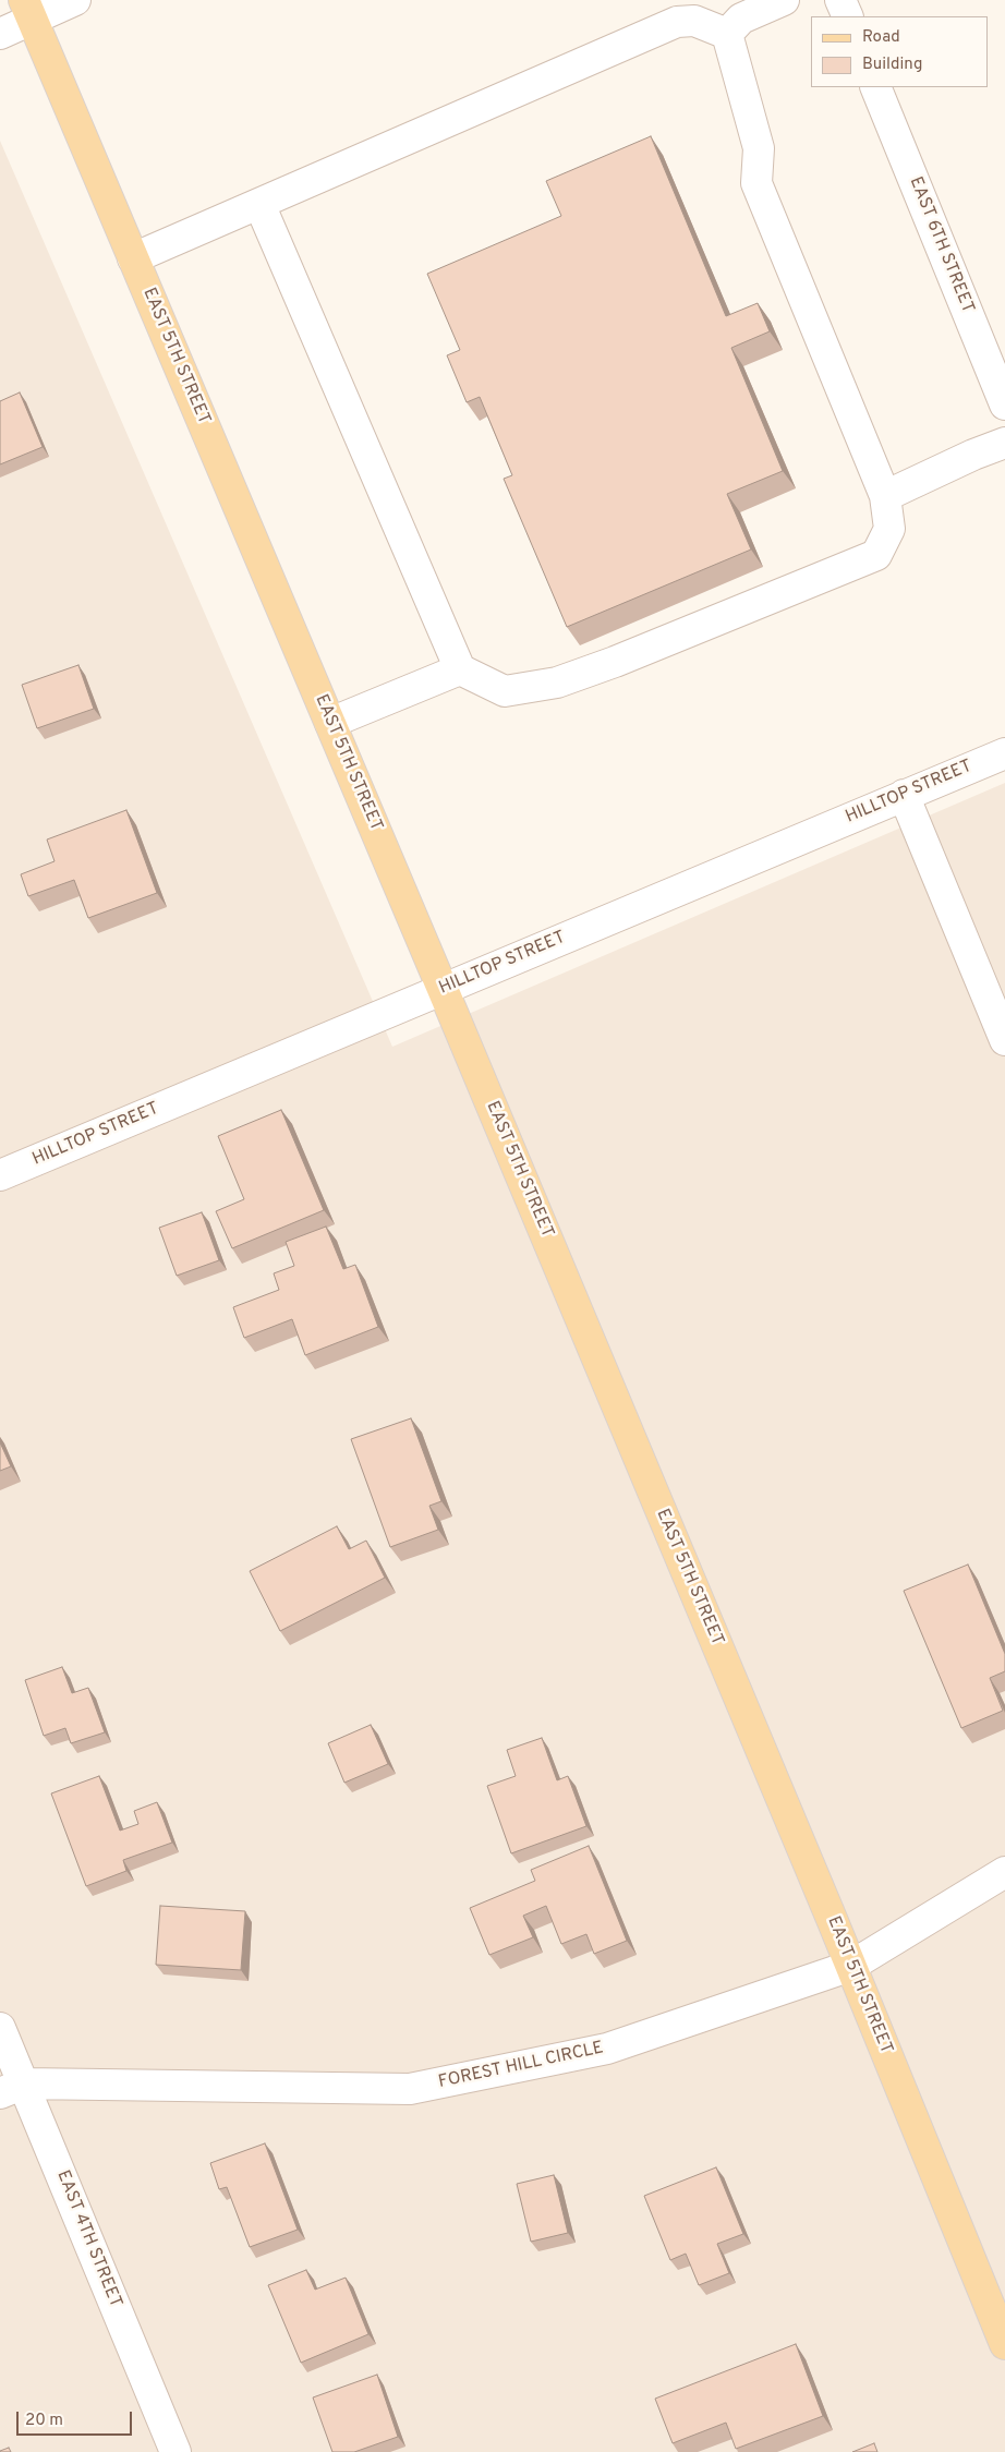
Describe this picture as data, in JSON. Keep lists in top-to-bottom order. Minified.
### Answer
{"streets":{"main road":["EAST 5TH STREET"],"street":["EAST 6TH STREET","HILLTOP STREET","FOREST HILL CIRCLE","EAST 4TH STREET"]},"crossings":[["EAST 5TH STREET","HILLTOP STREET"],["EAST 5TH STREET","FOREST HILL CIRCLE"],["FOREST HILL CIRCLE","EAST 4TH STREET"]],"legend":["Road","Building"],"scale_bar":"20 m"}
